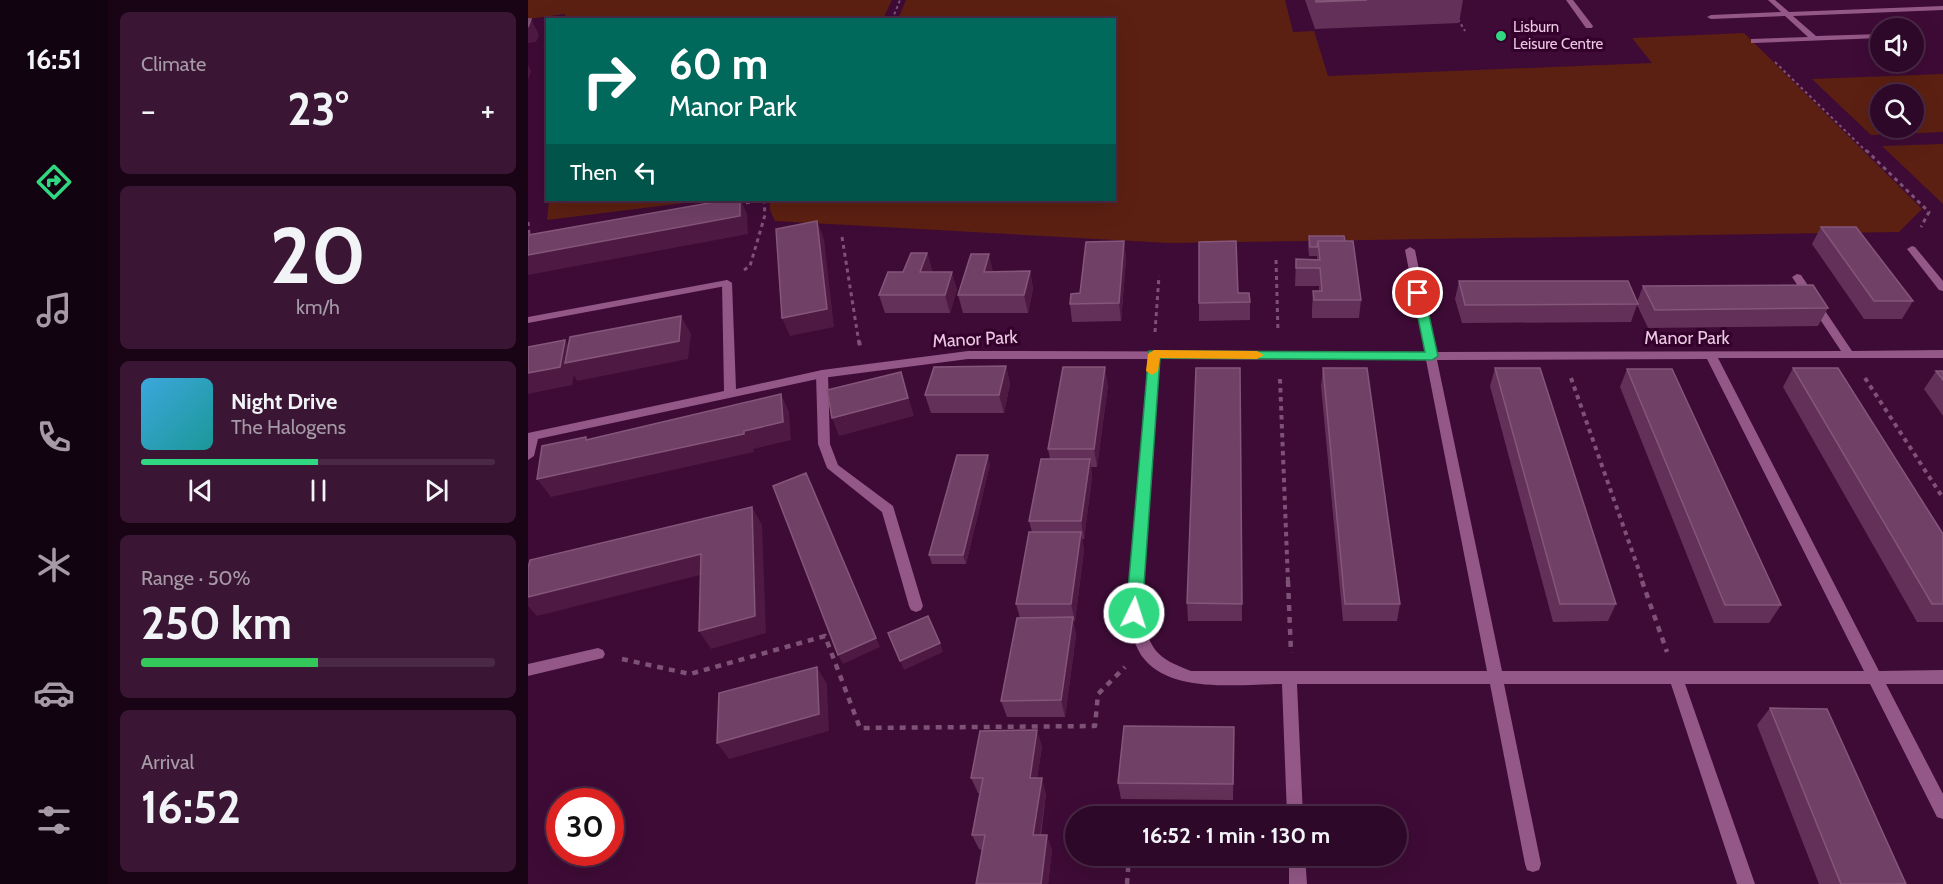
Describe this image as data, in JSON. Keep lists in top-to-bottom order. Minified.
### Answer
{"streets":{"street":["Manor Park"]},"places":["Lisburn Leisure Centre"],"page":{"tabs":"16:51","tile":["Climate",["20","km/h"],["Range · 50%","250 km"],["Arrival","16:52"]],"turn":["60 m","Manor Park"],"heat":["−","23°","+"],"then":"Then","song":["Night Drive","The Halogens"],"limit":"30","trip":"16:52 · 1 min · 130 m"}}
